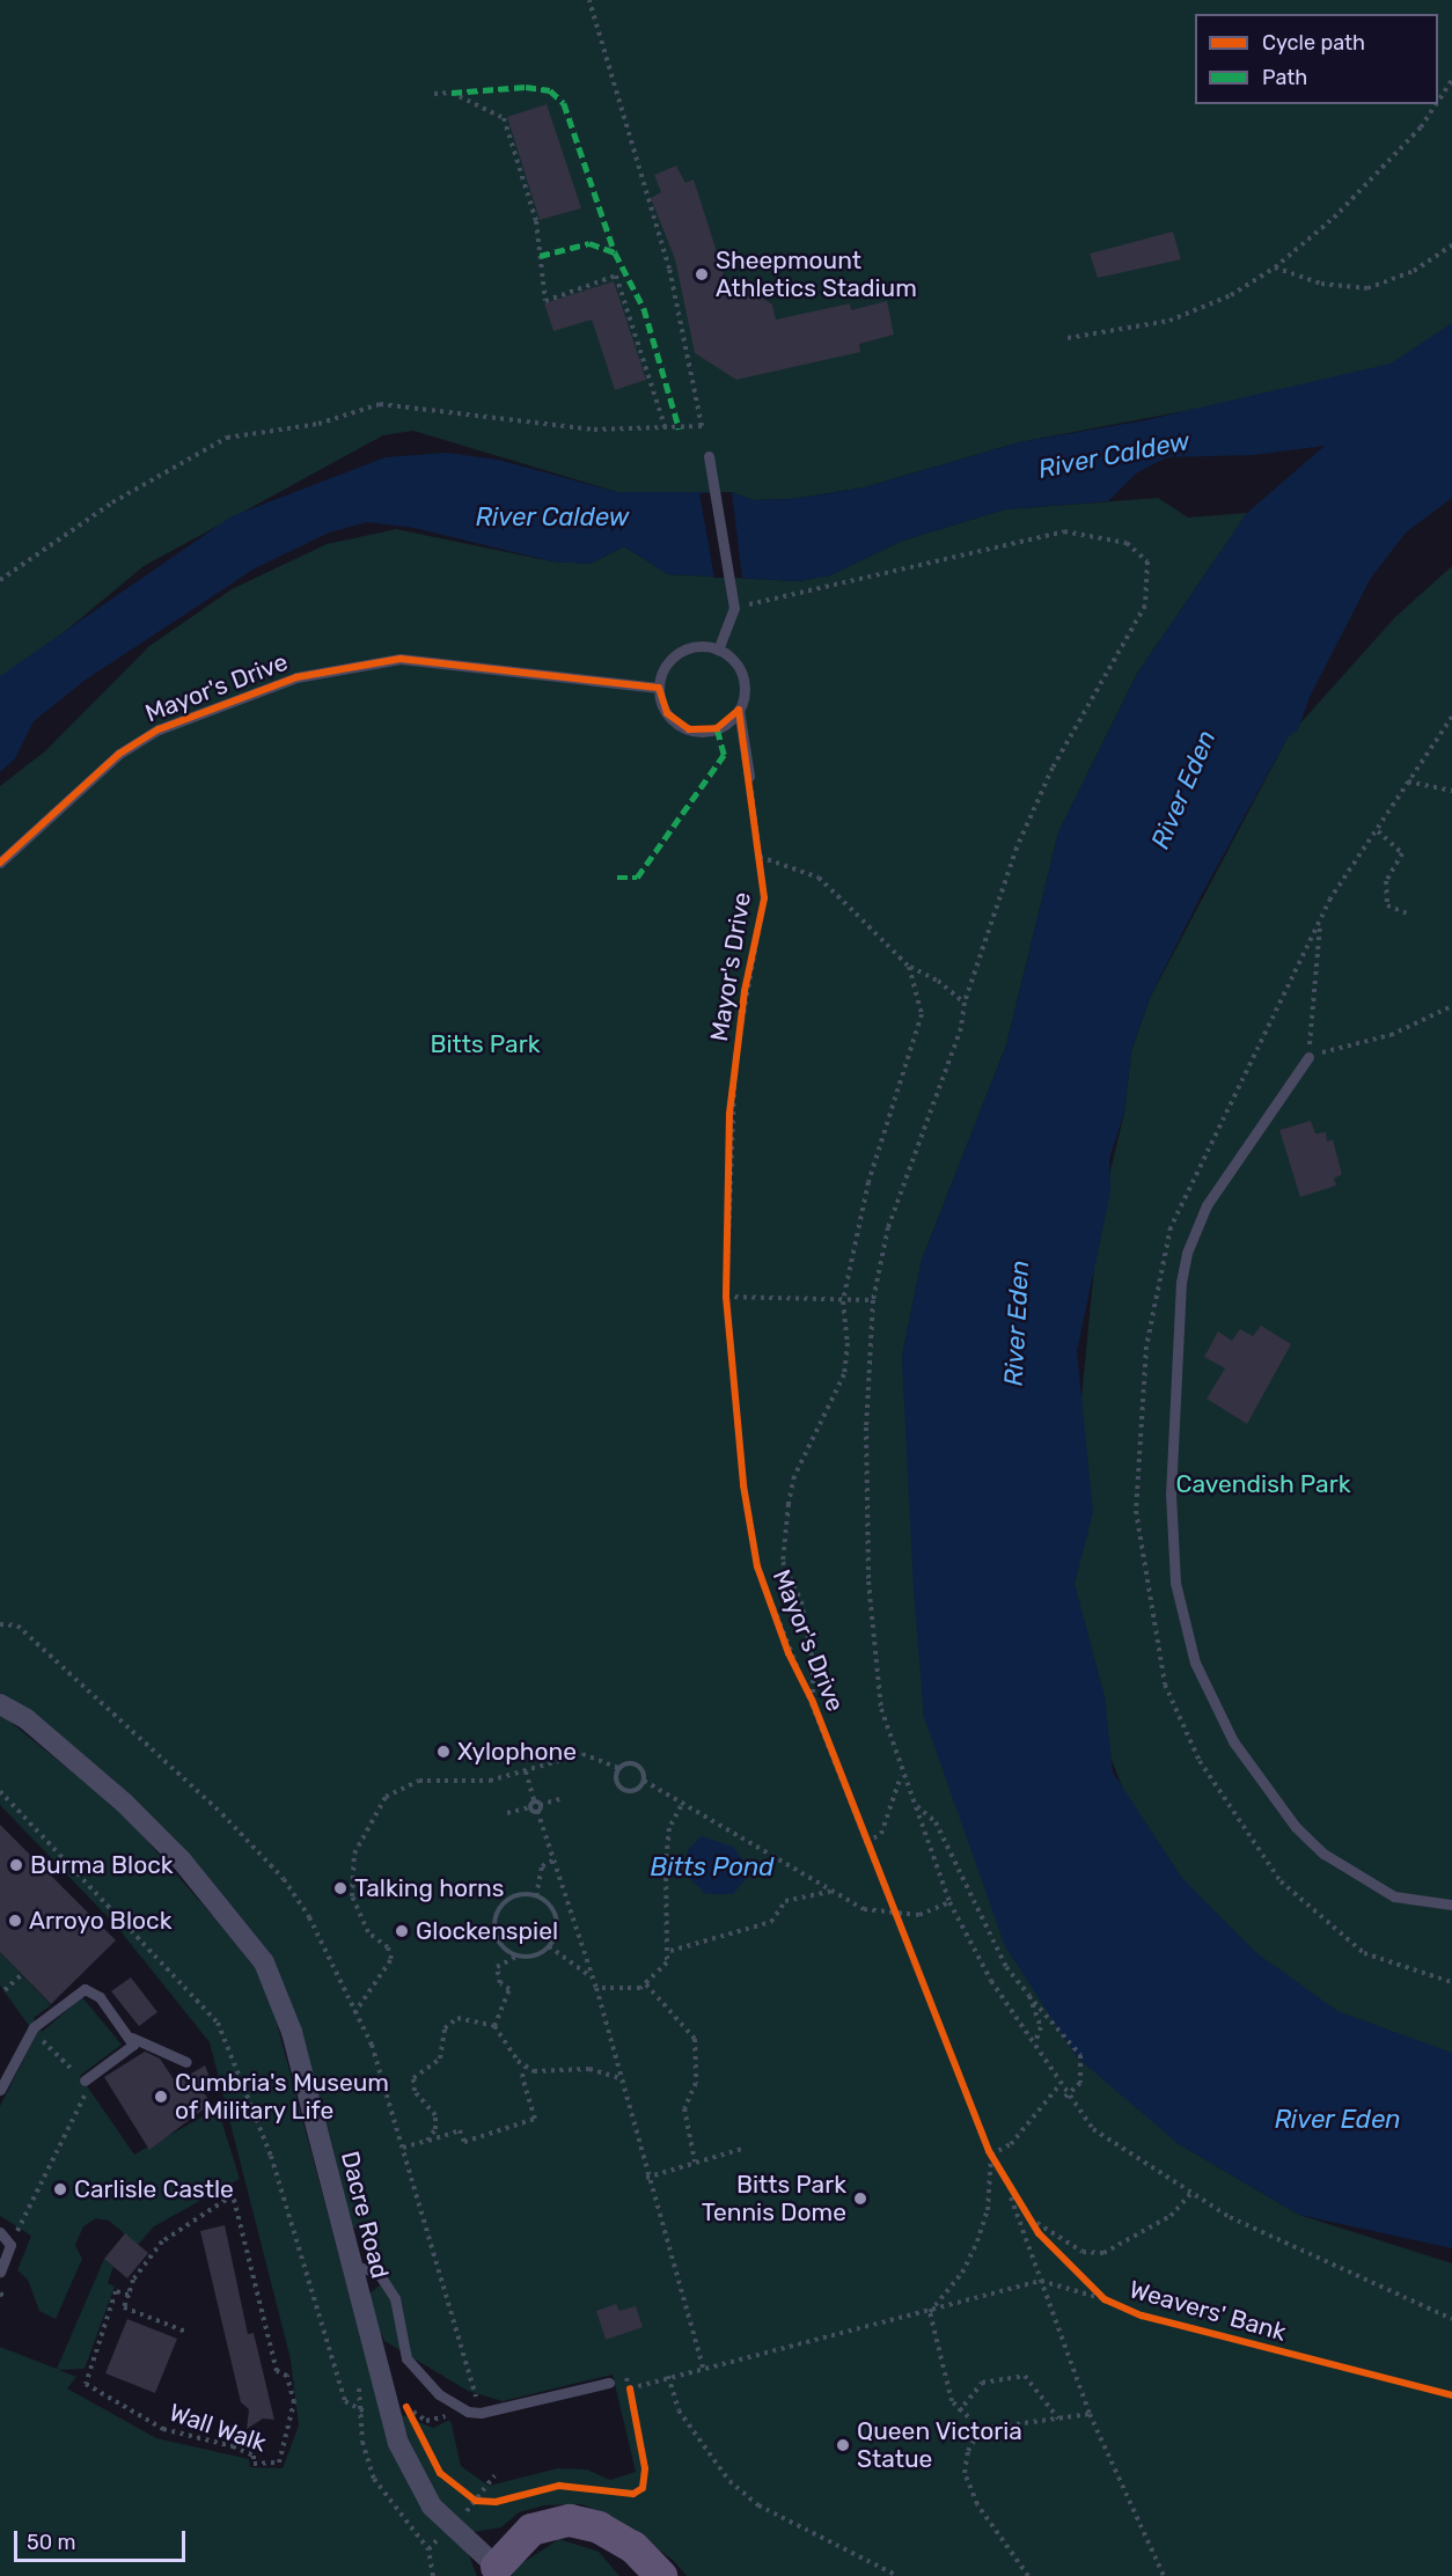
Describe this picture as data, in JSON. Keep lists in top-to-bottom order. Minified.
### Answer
{"streets":{"street":["Dacre Road"],"lane":["Mayor's Drive"],"path":["Wall Walk"],"cycle path":["Weavers' Bank"]},"crossings":[["Mayor's Drive","Weavers' Bank"]],"water":["River Caldew","River Eden","Bitts Pond"],"parks":["Bitts Park","Cavendish Park"],"places":["Sheepmount Athletics Stadium","Xylophone","Burma Block","Talking horns","Arroyo Block","Glockenspiel","Cumbria's Museum of Military Life","Carlisle Castle","Bitts Park Tennis Dome","Queen Victoria Statue"],"legend":["Cycle path","Path"],"scale_bar":"50 m"}
